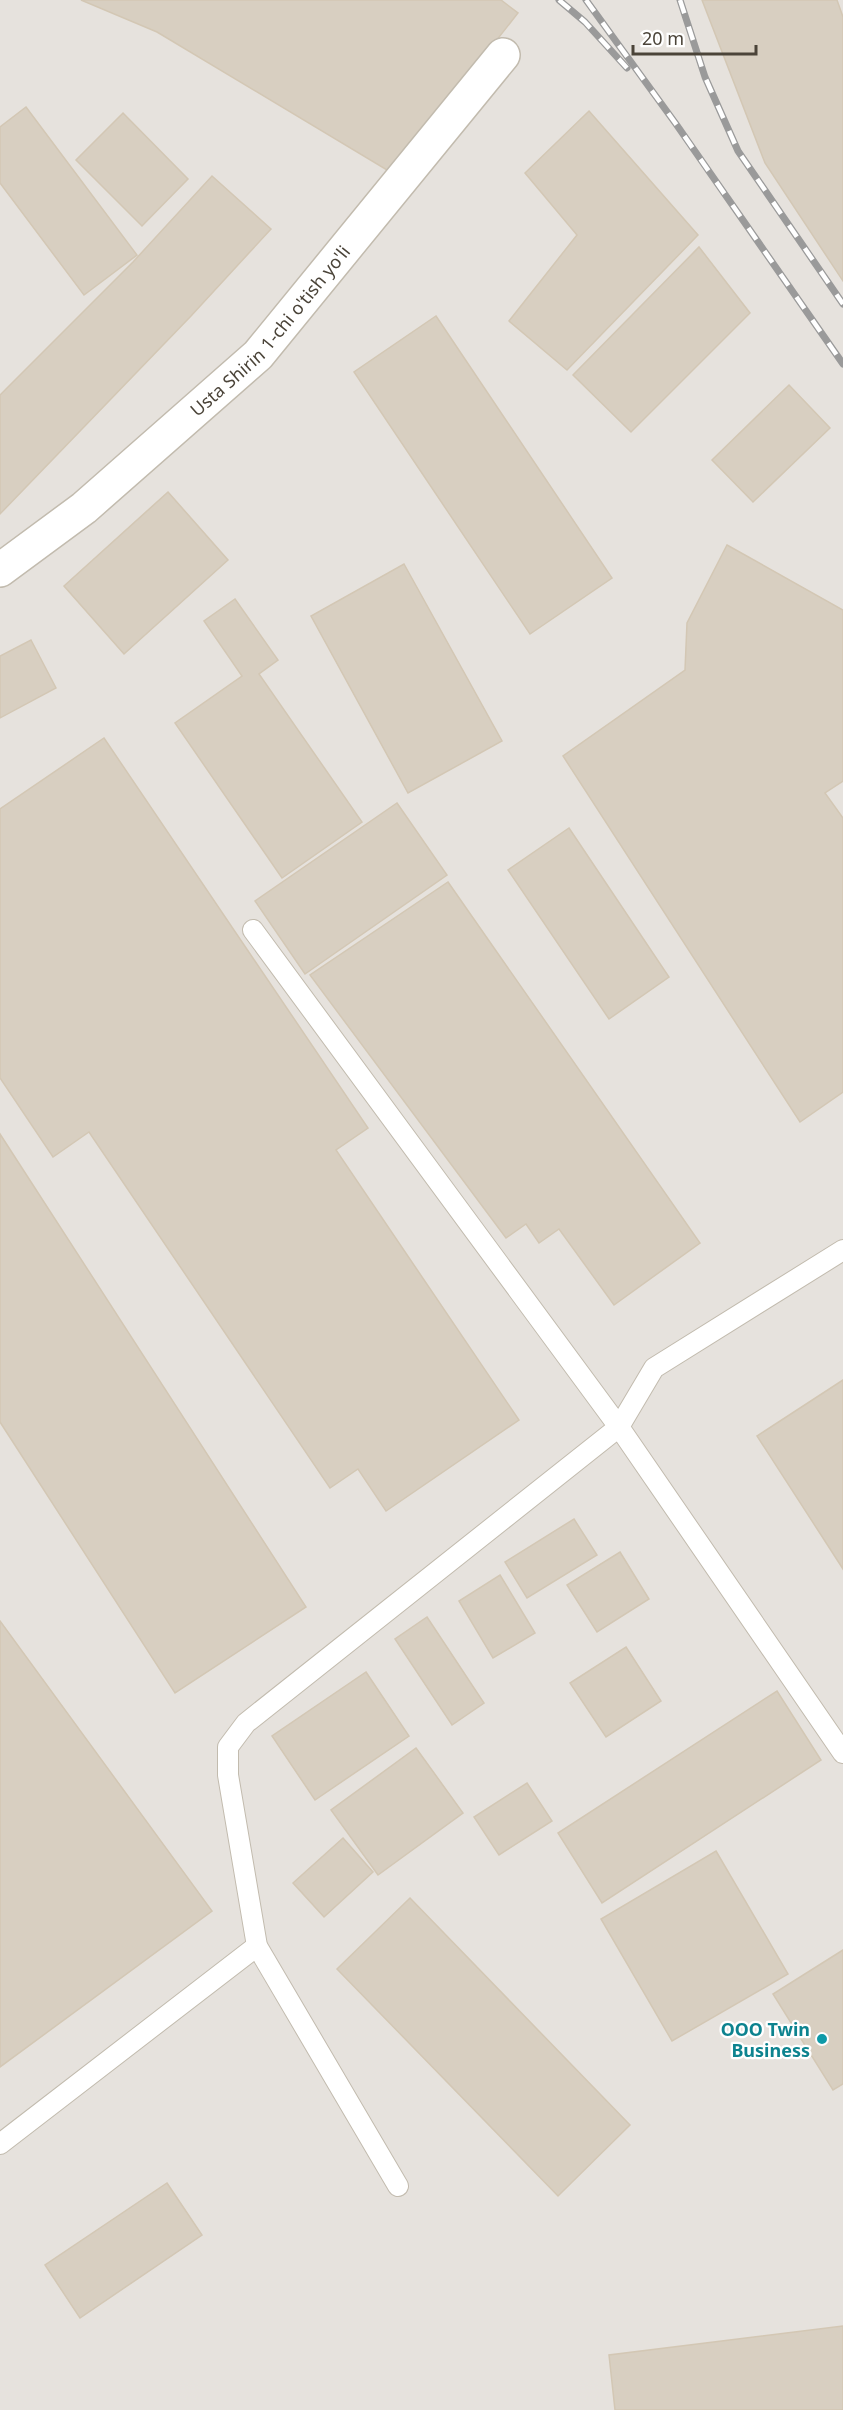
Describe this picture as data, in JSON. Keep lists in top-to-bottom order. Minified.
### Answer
{"streets":{"street":["Usta Shirin 1-chi o'tish yo'li"]},"places":["ООО Twin Business"],"scale_bar":"20 m"}
